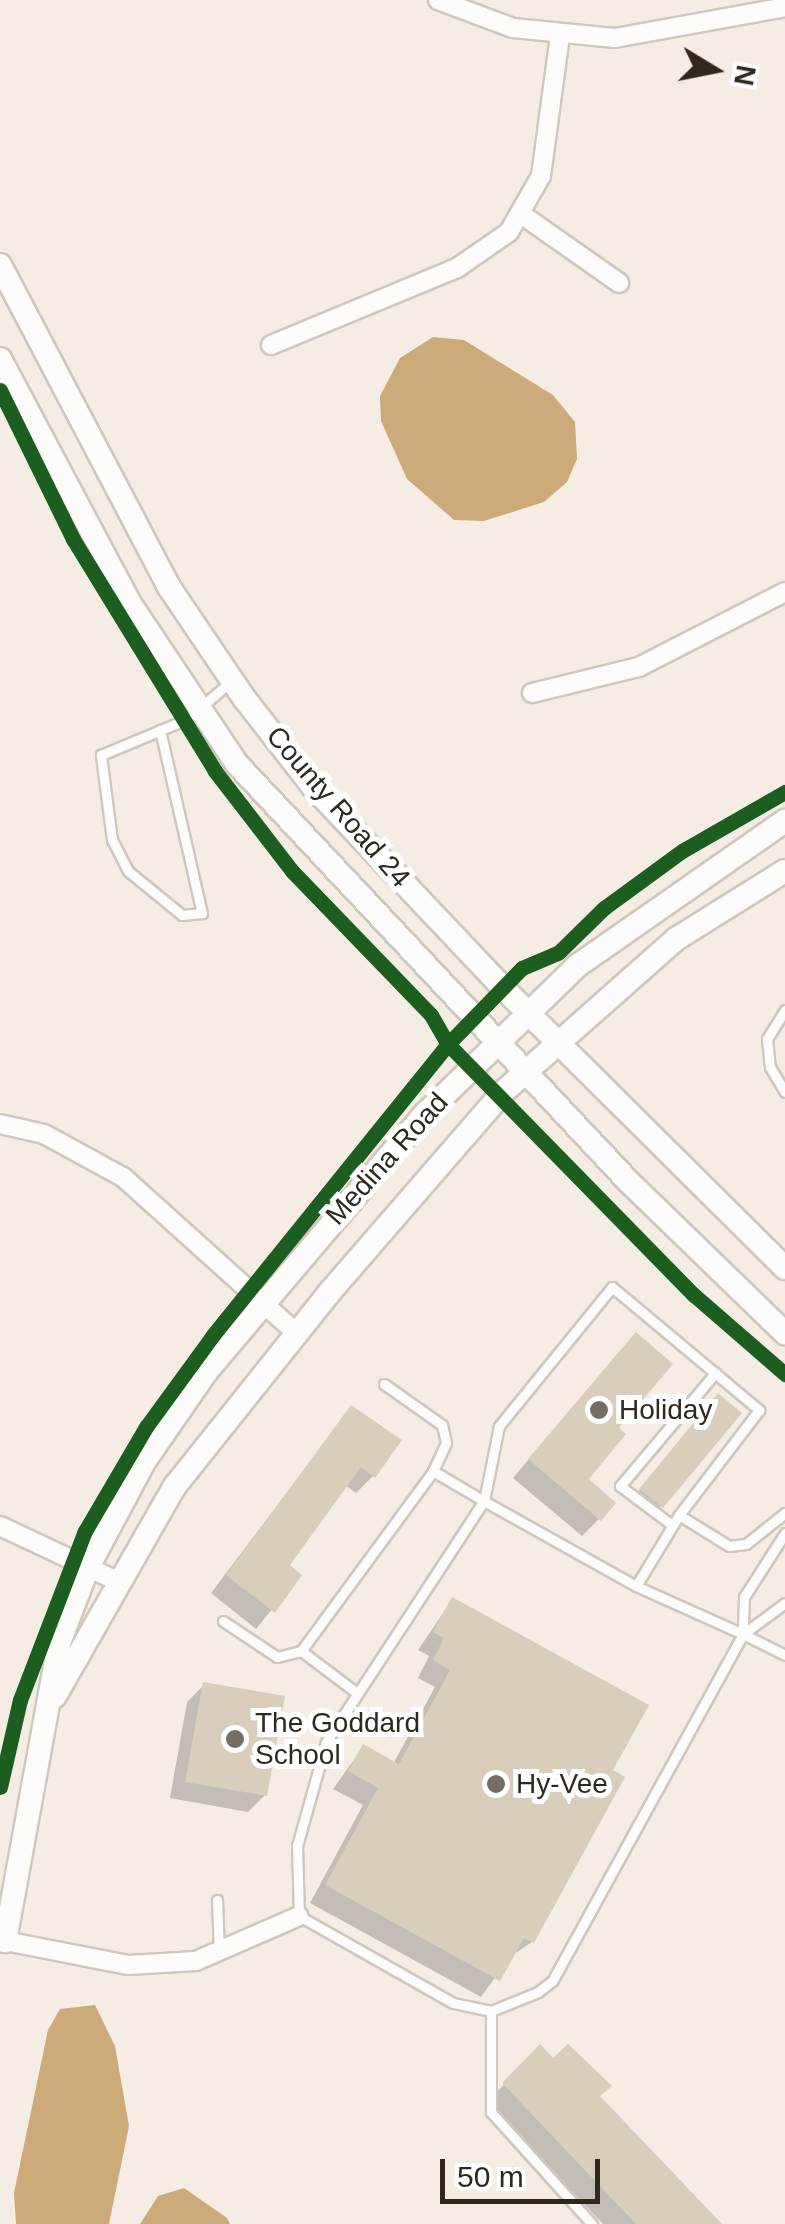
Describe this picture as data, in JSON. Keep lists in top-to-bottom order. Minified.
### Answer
{"streets":{"street":["County Road 24","Medina Road"]},"crossings":[["County Road 24","Medina Road"]],"places":["Holiday","The Goddard School","Hy-Vee"],"scale_bar":"50 m","north":"right"}
